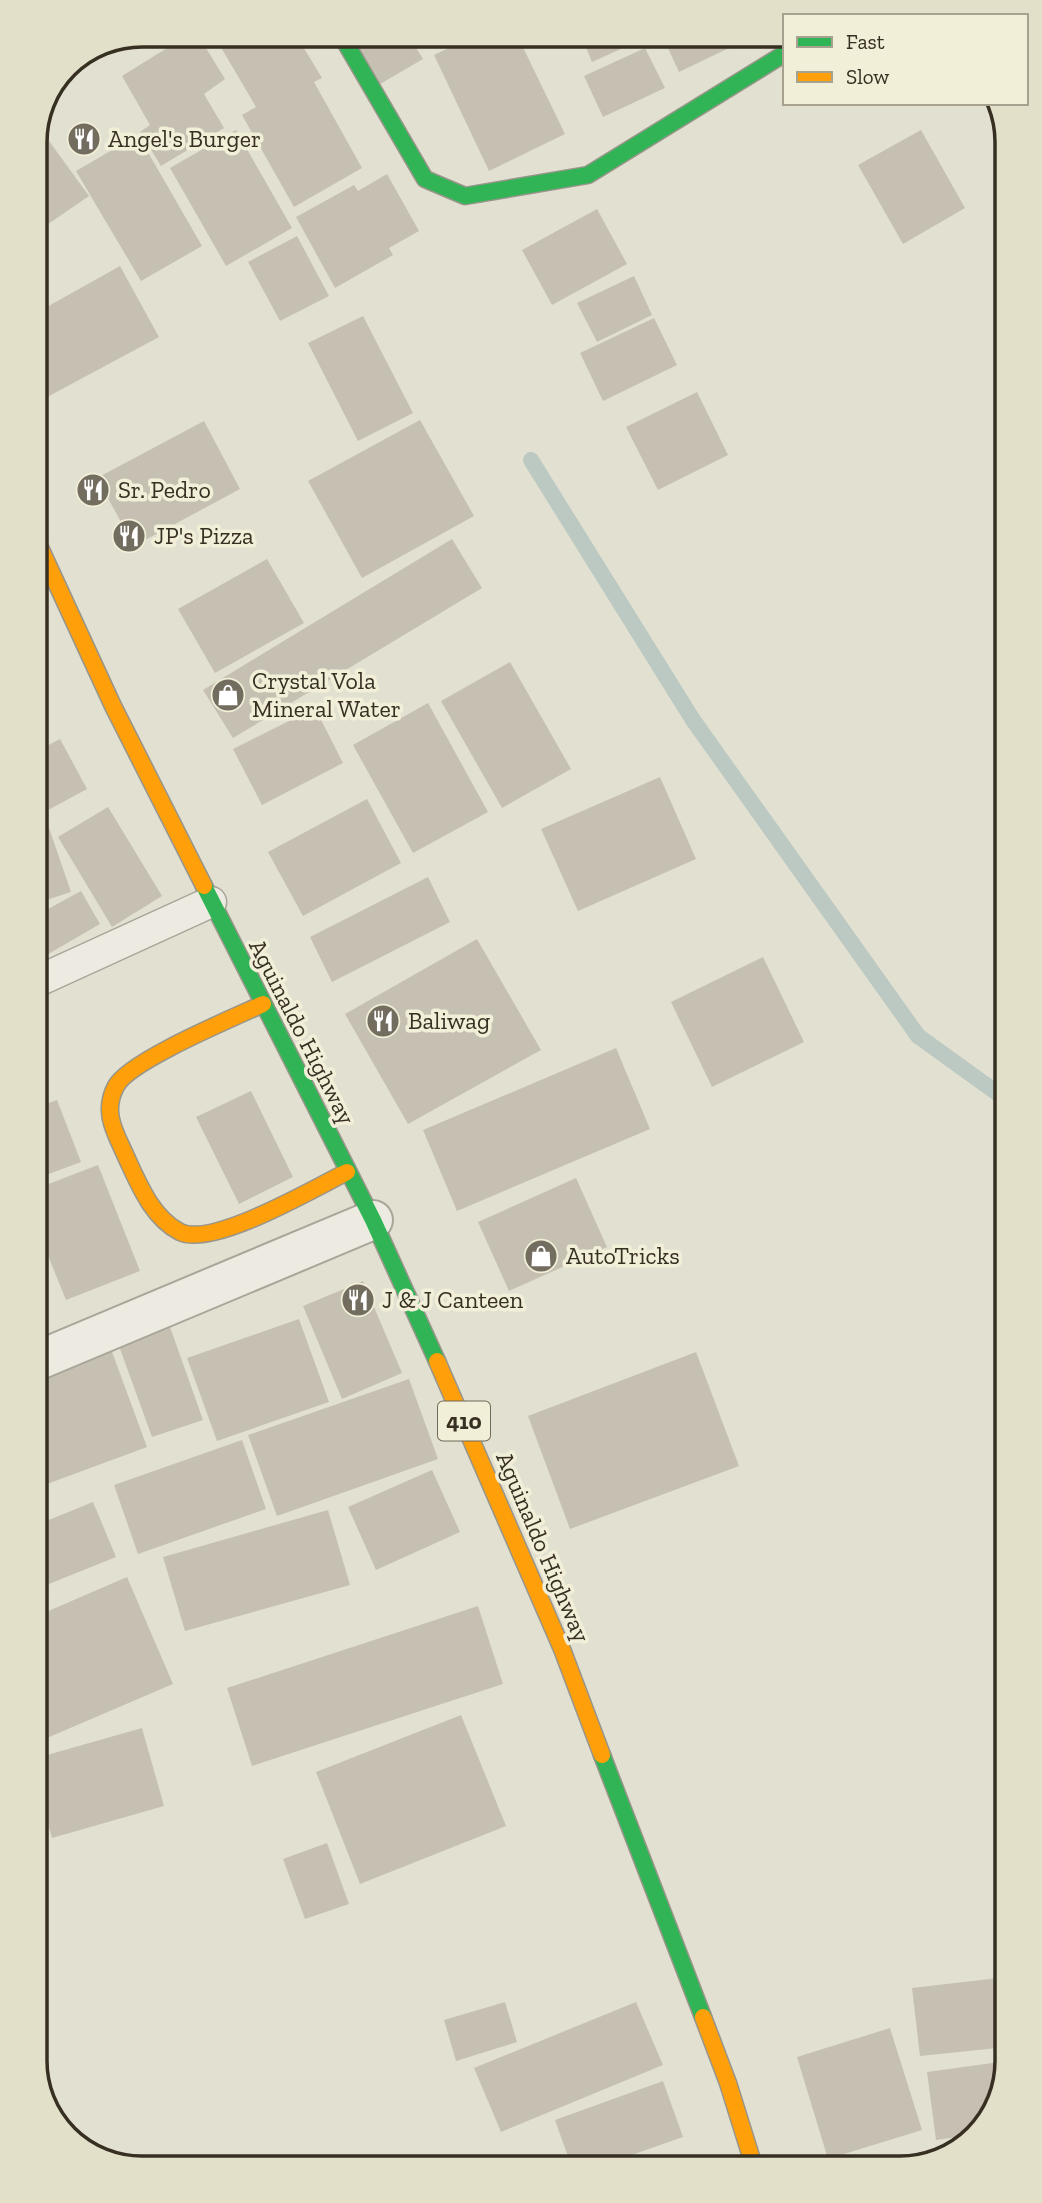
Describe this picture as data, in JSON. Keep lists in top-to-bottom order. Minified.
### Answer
{"streets":{"main road":["Aguinaldo Highway","410"]},"places":{"restaurant":["Angel's Burger","Sr. Pedro","JP's Pizza","Baliwag","J & J Canteen"],"shop":["Crystal Vola Mineral Water","AutoTricks"]},"legend":["Fast","Slow"]}
